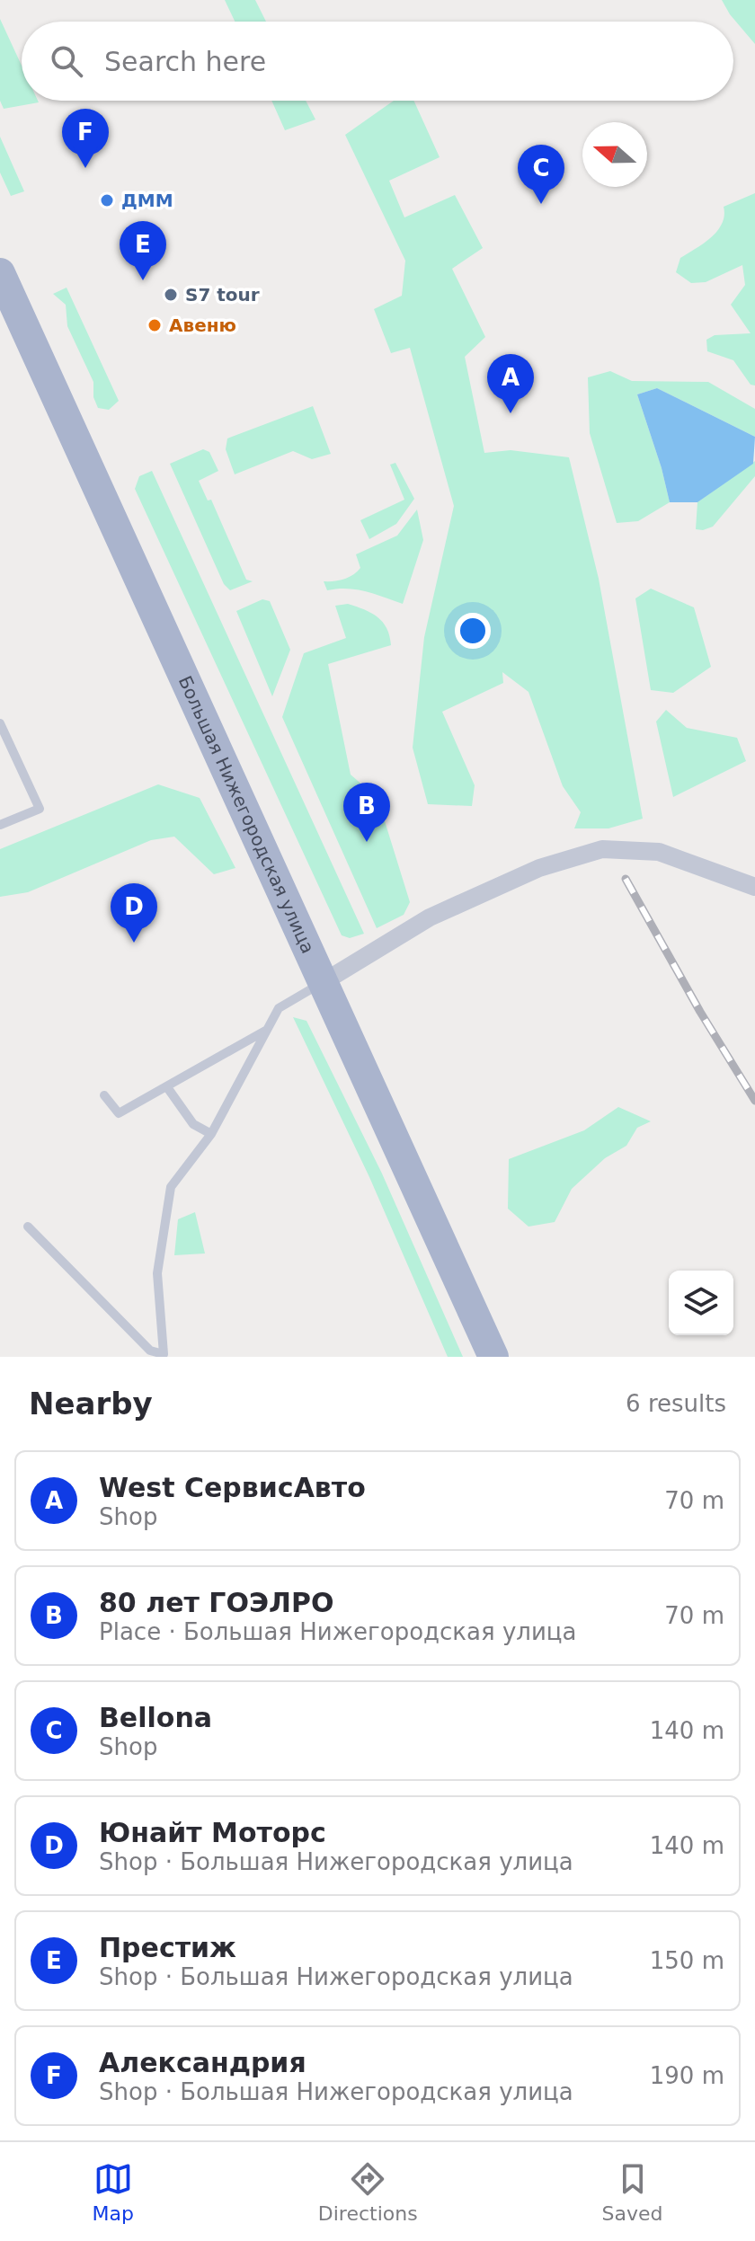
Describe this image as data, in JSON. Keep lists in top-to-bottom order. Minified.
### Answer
{"streets":{"main road":["Большая Нижегородская улица"]},"places":["ДММ","S7 tour","Авеню"],"north":"left","page":{"search":"Search here","pins":["F","C","E","A","B","D"],"heading":["Nearby","6 results"],"list":[{"mark":"A","name":"West СервисАвто","note":"Shop","value":"70 m"},{"mark":"B","name":"80 лет ГОЭЛРО","note":"Place · Большая Нижегородская улица","value":"70 m"},{"mark":"C","name":"Bellona","note":"Shop","value":"140 m"},{"mark":"D","name":"Юнайт Моторс","note":"Shop · Большая Нижегородская улица","value":"140 m"},{"mark":"E","name":"Престиж","note":"Shop · Большая Нижегородская улица","value":"150 m"},{"mark":"F","name":"Александрия","note":"Shop · Большая Нижегородская улица","value":"190 m"}],"nav":["Map","Directions","Saved"]}}
